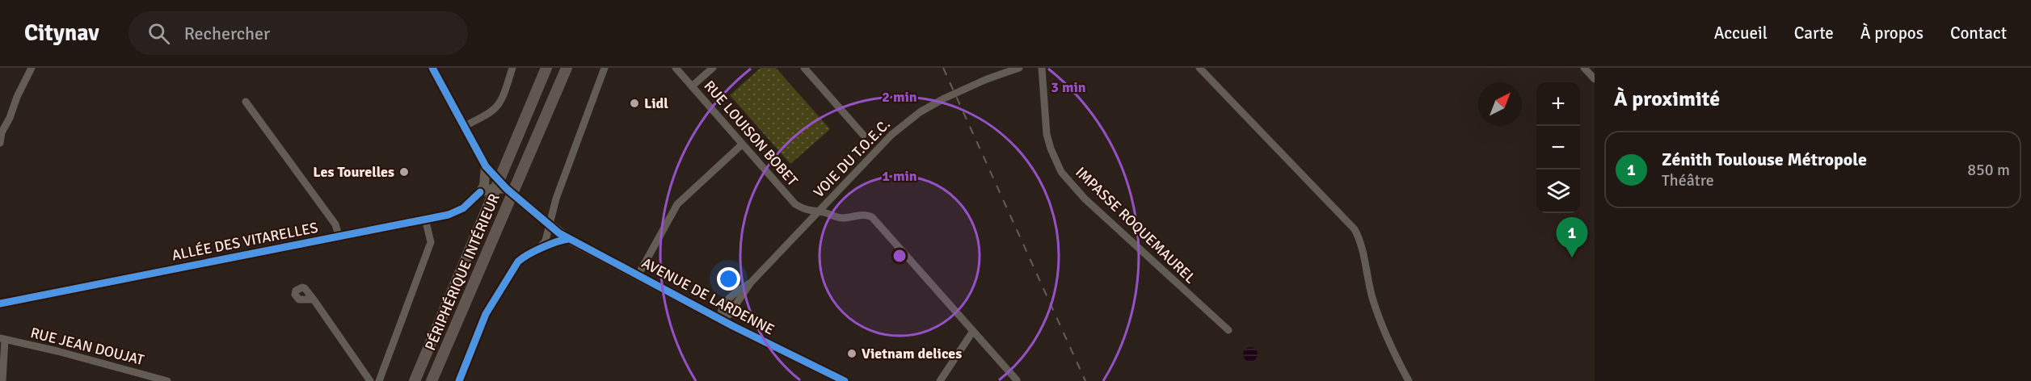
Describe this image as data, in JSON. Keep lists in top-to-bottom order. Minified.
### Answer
{"streets":{"highway":["PÉRIPHÉRIQUE INTÉRIEUR"],"main road":["ALLÉE DES VITARELLES","AVENUE DE LARDENNE"],"street":["RUE LOUISON BOBET","VOIE DU T.O.E.C.","IMPASSE ROQUEMAUREL","RUE JEAN DOUJAT"]},"crossings":[["RUE LOUISON BOBET","VOIE DU T.O.E.C."],["VOIE DU T.O.E.C.","AVENUE DE LARDENNE"]],"places":["Lidl","Les Tourelles","Vietnam delices"],"north":"top right","page":{"header":"Citynav","search":"Rechercher","nav":["Accueil","Carte","À propos","Contact"],"heading":"À proximité","map_buttons":["+","−"],"list":[{"mark":"1","name":"Zénith Toulouse Métropole","note":"Théâtre","value":"850 m"}],"pins":"1"},"rings":["3 min","2 min","1 min"]}
